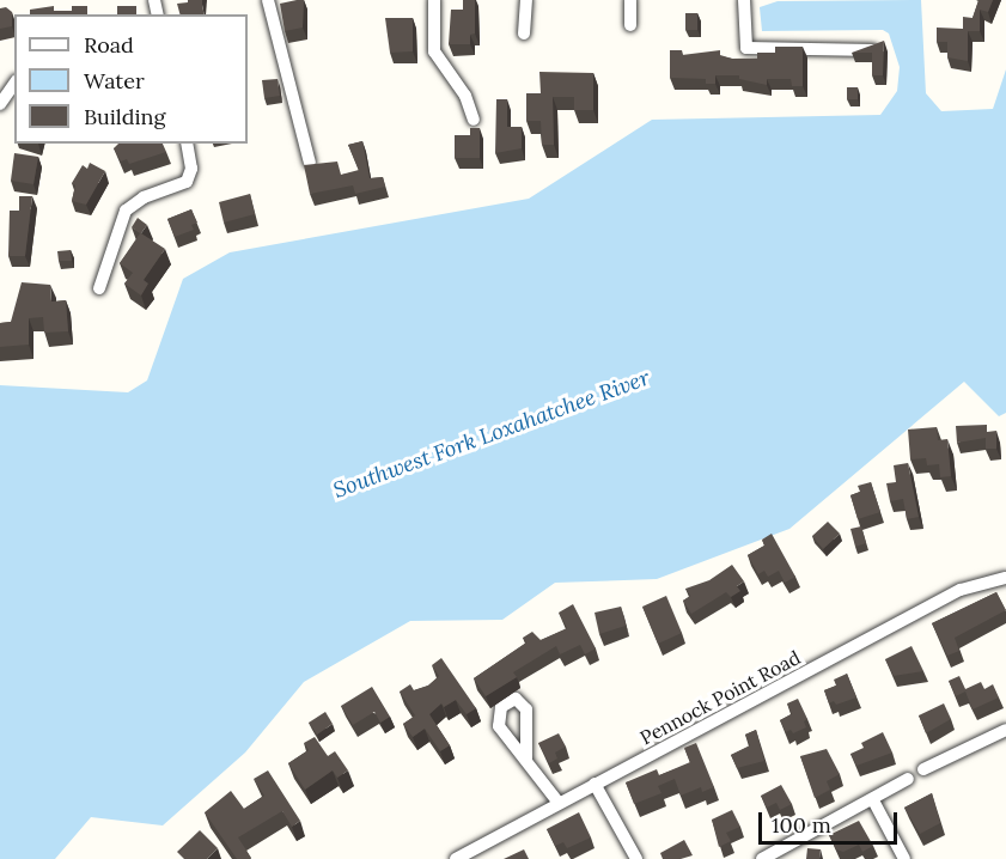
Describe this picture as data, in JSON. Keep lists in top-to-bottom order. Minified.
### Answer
{"streets":{"street":["Pennock Point Road"]},"water":["Southwest Fork Loxahatchee River"],"legend":["Road","Water","Building"],"scale_bar":"100 m"}
